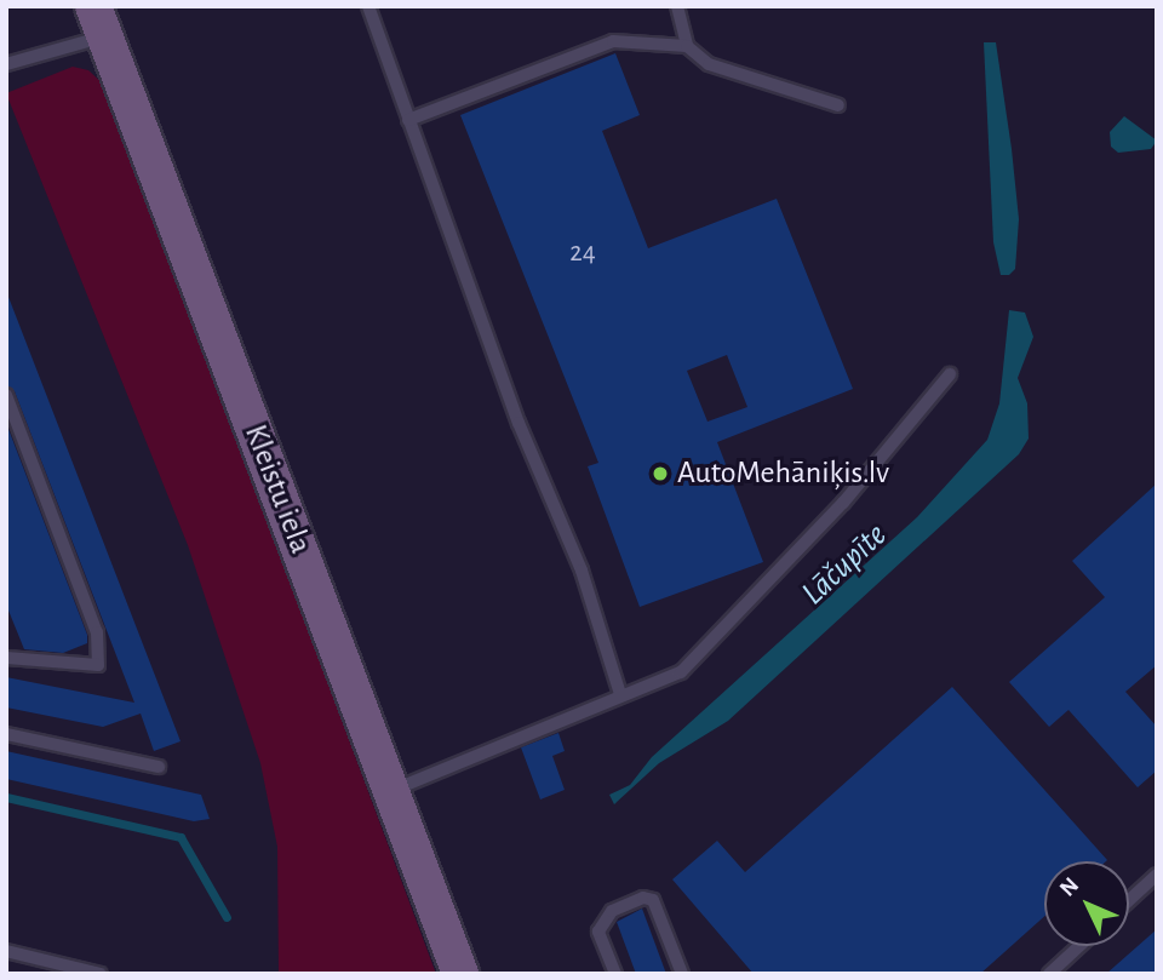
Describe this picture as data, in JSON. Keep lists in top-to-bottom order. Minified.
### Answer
{"streets":{"main road":["Kleistu iela"]},"water":["Lāčupīte"],"places":["AutoMehāniķis.lv"],"house_numbers":["24"],"north":"top left"}
